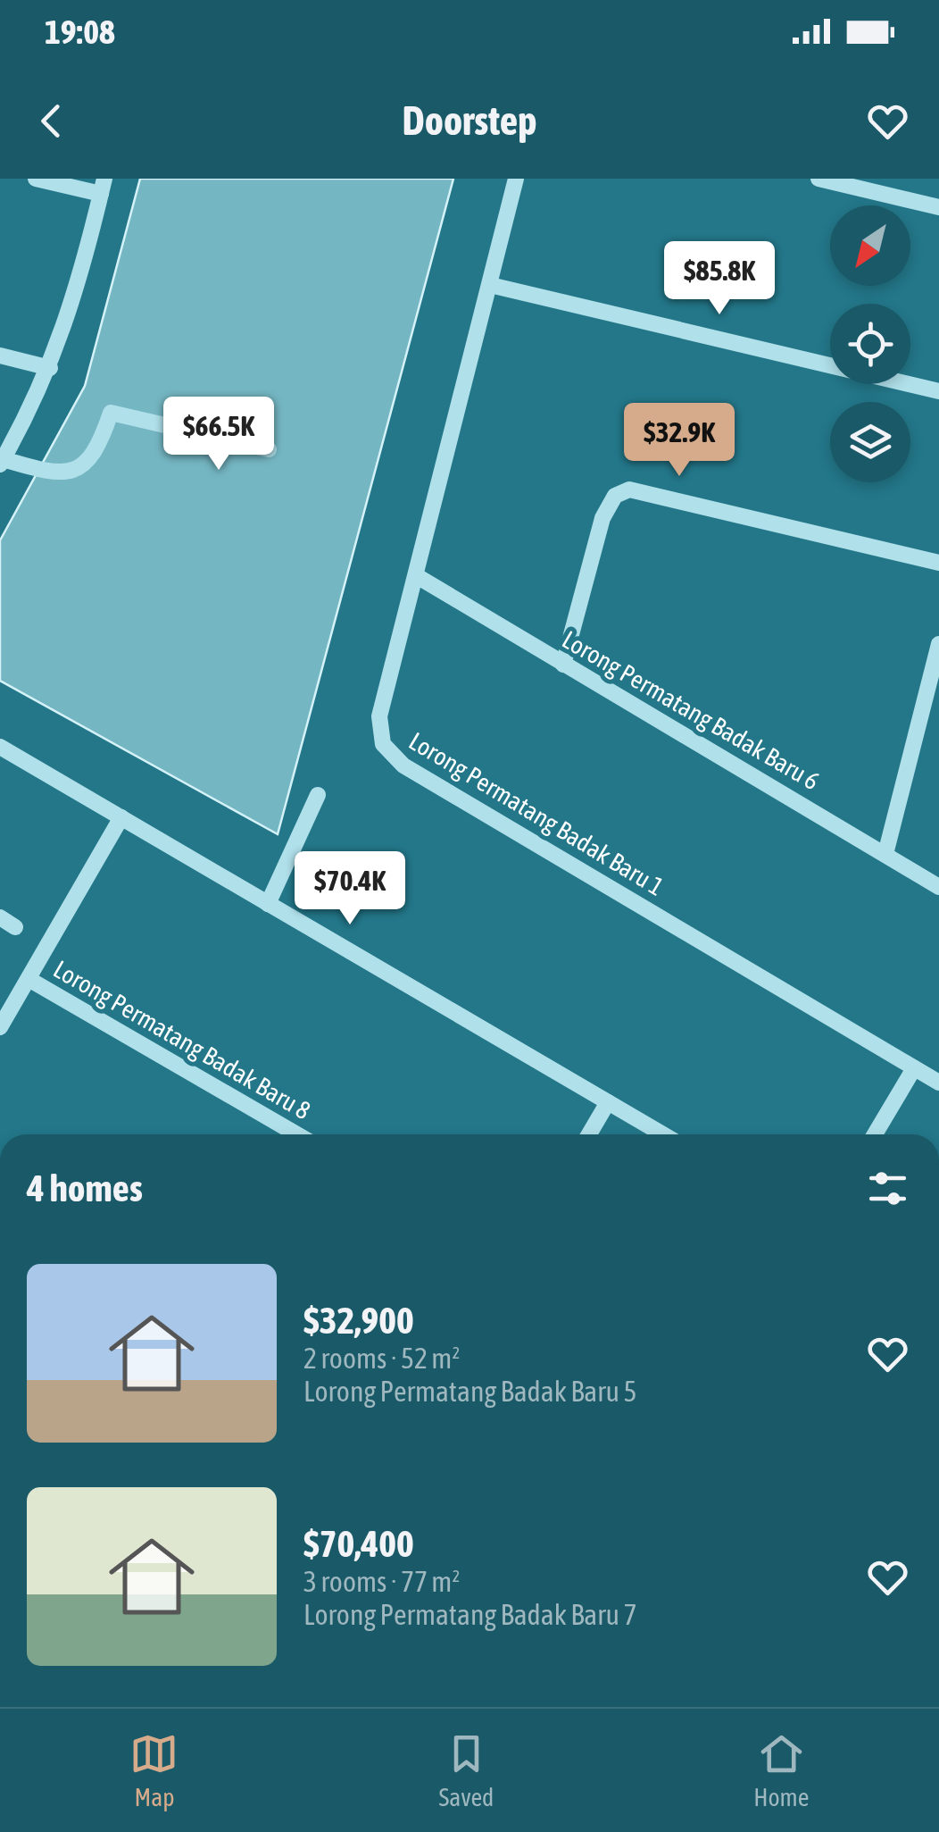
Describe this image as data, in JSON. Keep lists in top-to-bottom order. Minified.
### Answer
{"streets":{"street":["Lorong Permatang Badak Baru 6","Lorong Permatang Badak Baru 1","Lorong Permatang Badak Baru 8"]},"crossings":[["Lorong Permatang Badak Baru 6","Lorong Permatang Badak Baru 1"]],"north":"bottom left","page":{"status":"19:08","header":"Doorstep","price":["$85.8K","$66.5K","$32.9K","$70.4K"],"heading":"4 homes","list":[{"name":"$32,900","note":"2 rooms · 52 m² · Lorong Permatang Badak Baru 5"},{"name":"$70,400","note":"3 rooms · 77 m² · Lorong Permatang Badak Baru 7"}],"tabs":["Map","Saved","Home"]}}
